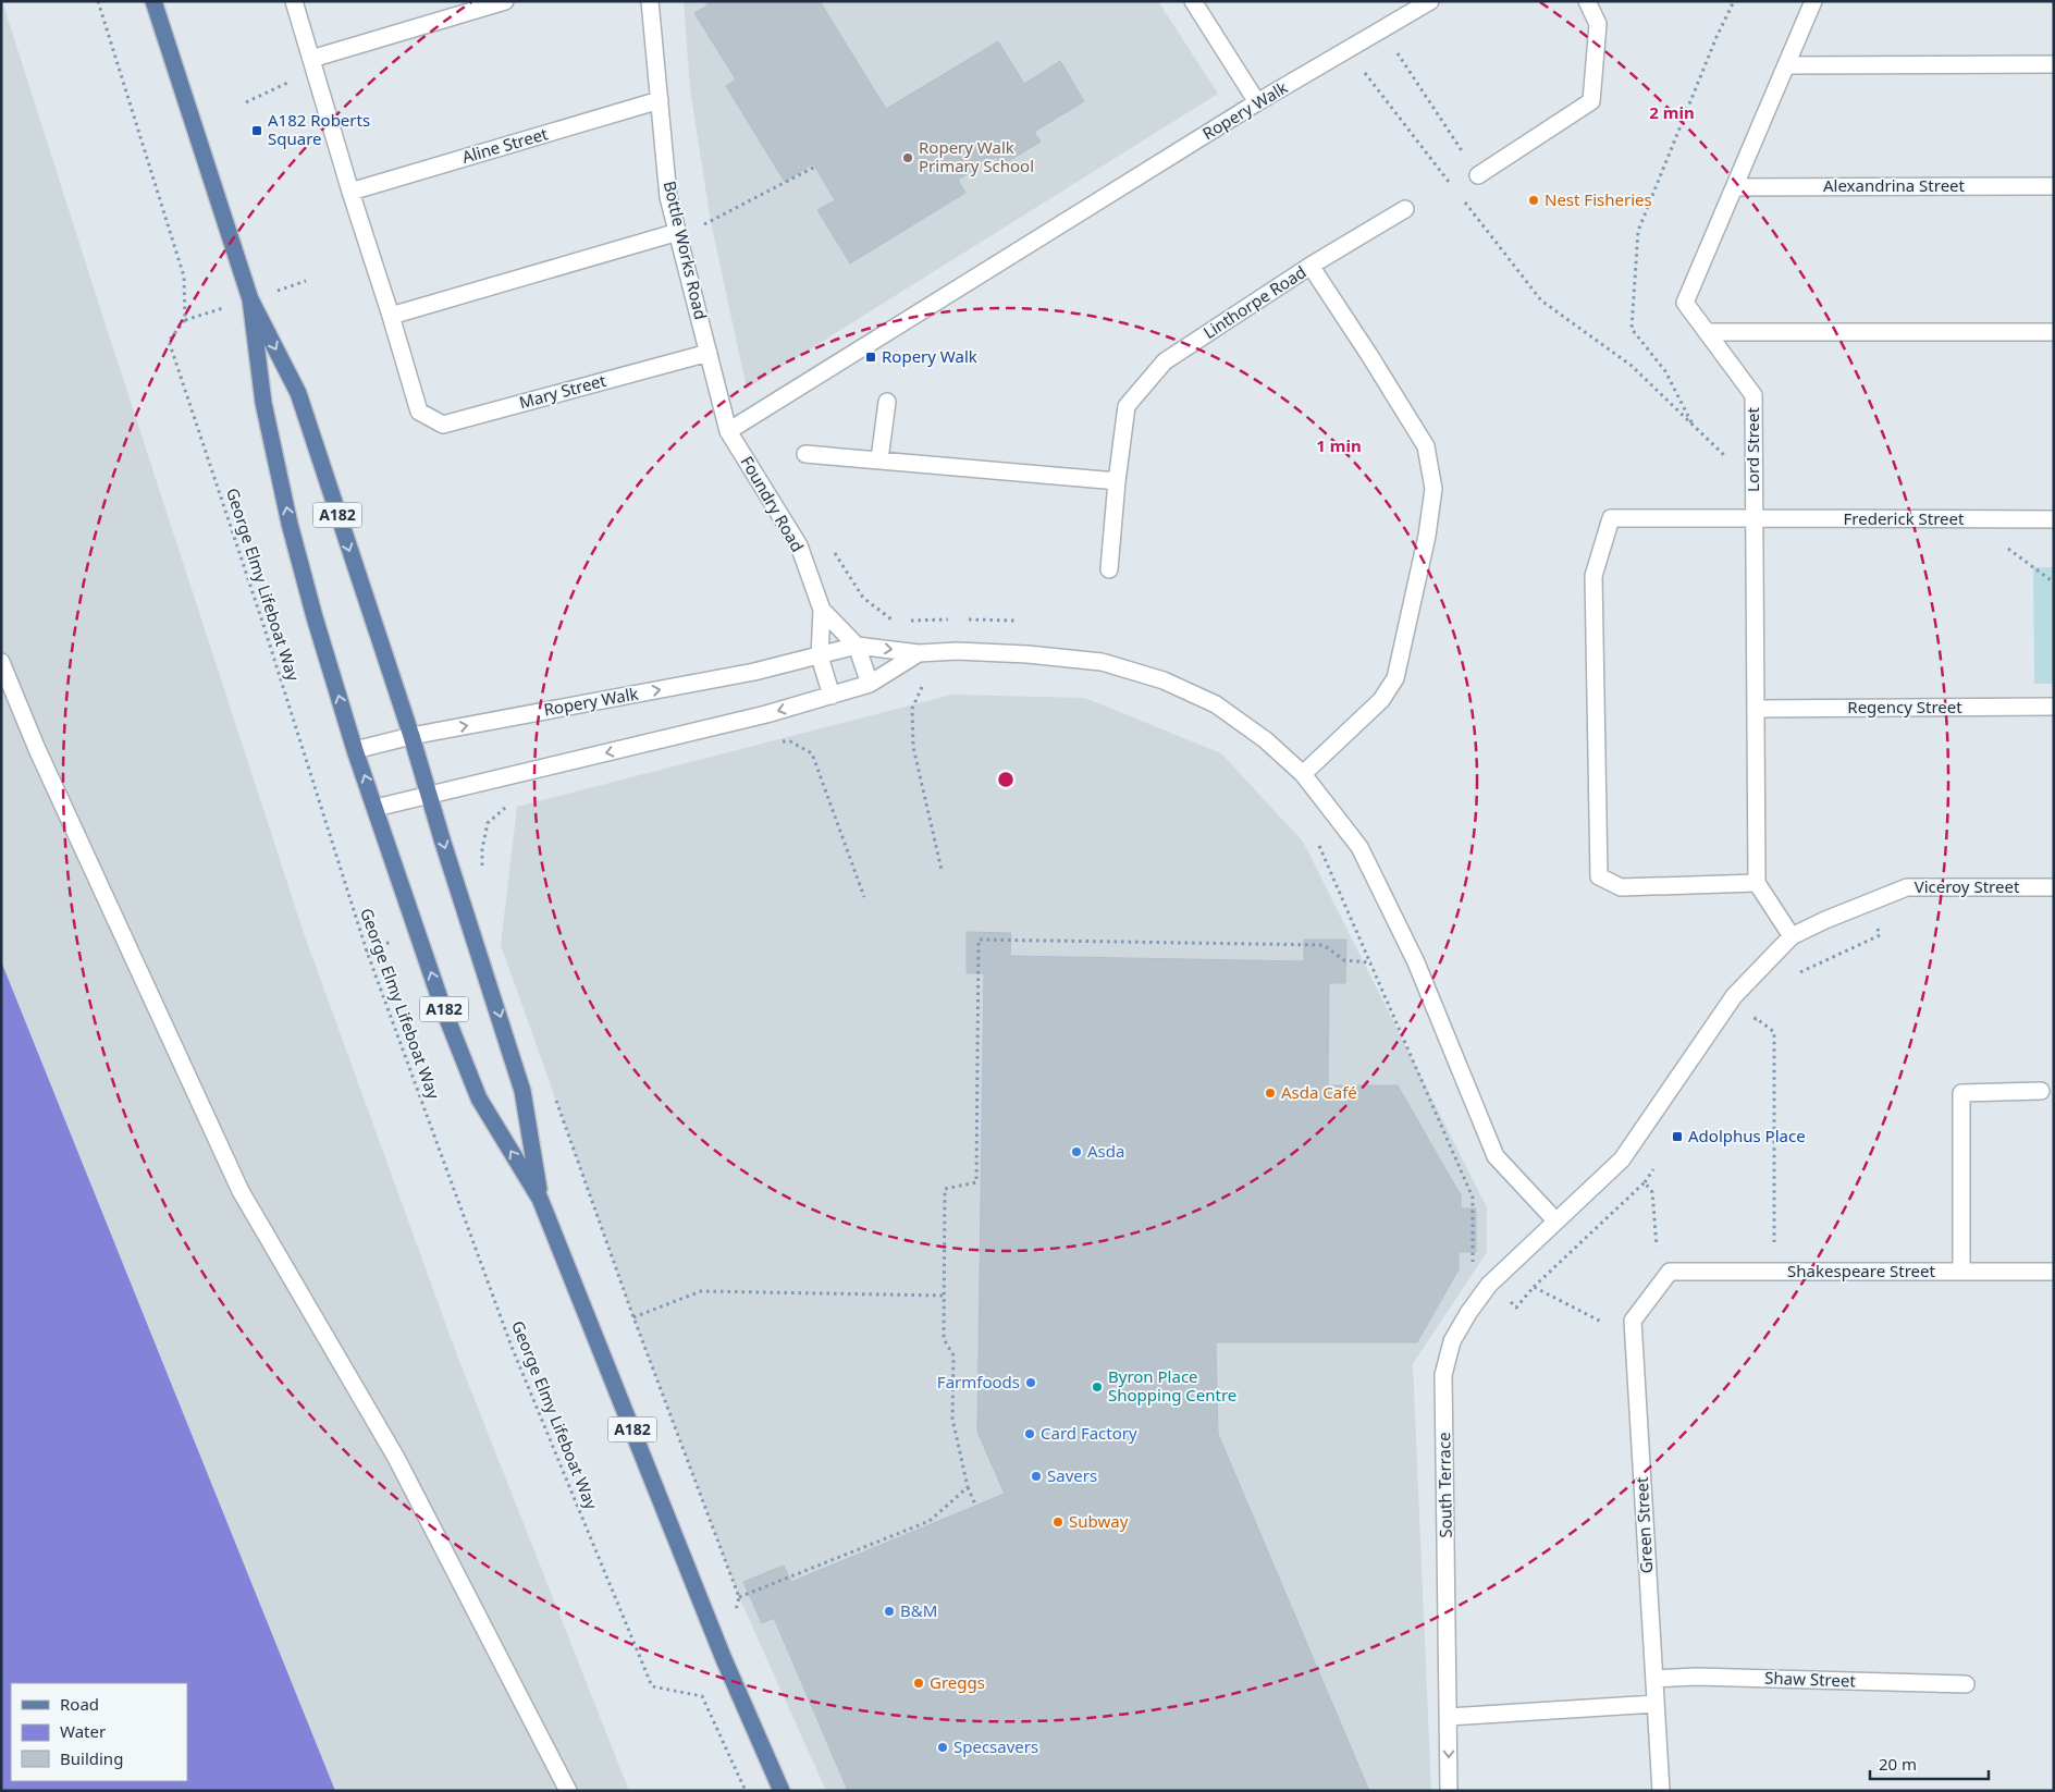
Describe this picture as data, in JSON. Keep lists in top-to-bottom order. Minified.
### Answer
{"streets":{"main road":["A182"],"street":["Ropery Walk","Aline Street","Alexandrina Street","Bottle Works Road","Linthorpe Road","Mary Street","Lord Street","Foundry Road","Frederick Street","Regency Street","Viceroy Street","Shakespeare Street","South Terrace","Green Street","Shaw Street"],"path":["George Elmy Lifeboat Way"]},"crossings":[["Ropery Walk","Bottle Works Road"],["Ropery Walk","Foundry Road"],["Ropery Walk","A182"],["Aline Street","Bottle Works Road"],["Alexandrina Street","Lord Street"],["Bottle Works Road","Mary Street"],["Bottle Works Road","Foundry Road"],["Lord Street","Frederick Street"],["Lord Street","Regency Street"],["Viceroy Street","South Terrace"],["Shakespeare Street","Green Street"],["Green Street","Shaw Street"]],"places":{"transit":["A182 Roberts Square","Ropery Walk","Adolphus Place"],"other":["Ropery Walk Primary School","Nest Fisheries","Asda Café","Asda","Farmfoods","Byron Place Shopping Centre","Card Factory","Savers","Subway","B&M","Greggs","Specsavers"]},"legend":["Road","Water","Building"],"scale_bar":"20 m","rings":["2 min","1 min"]}
